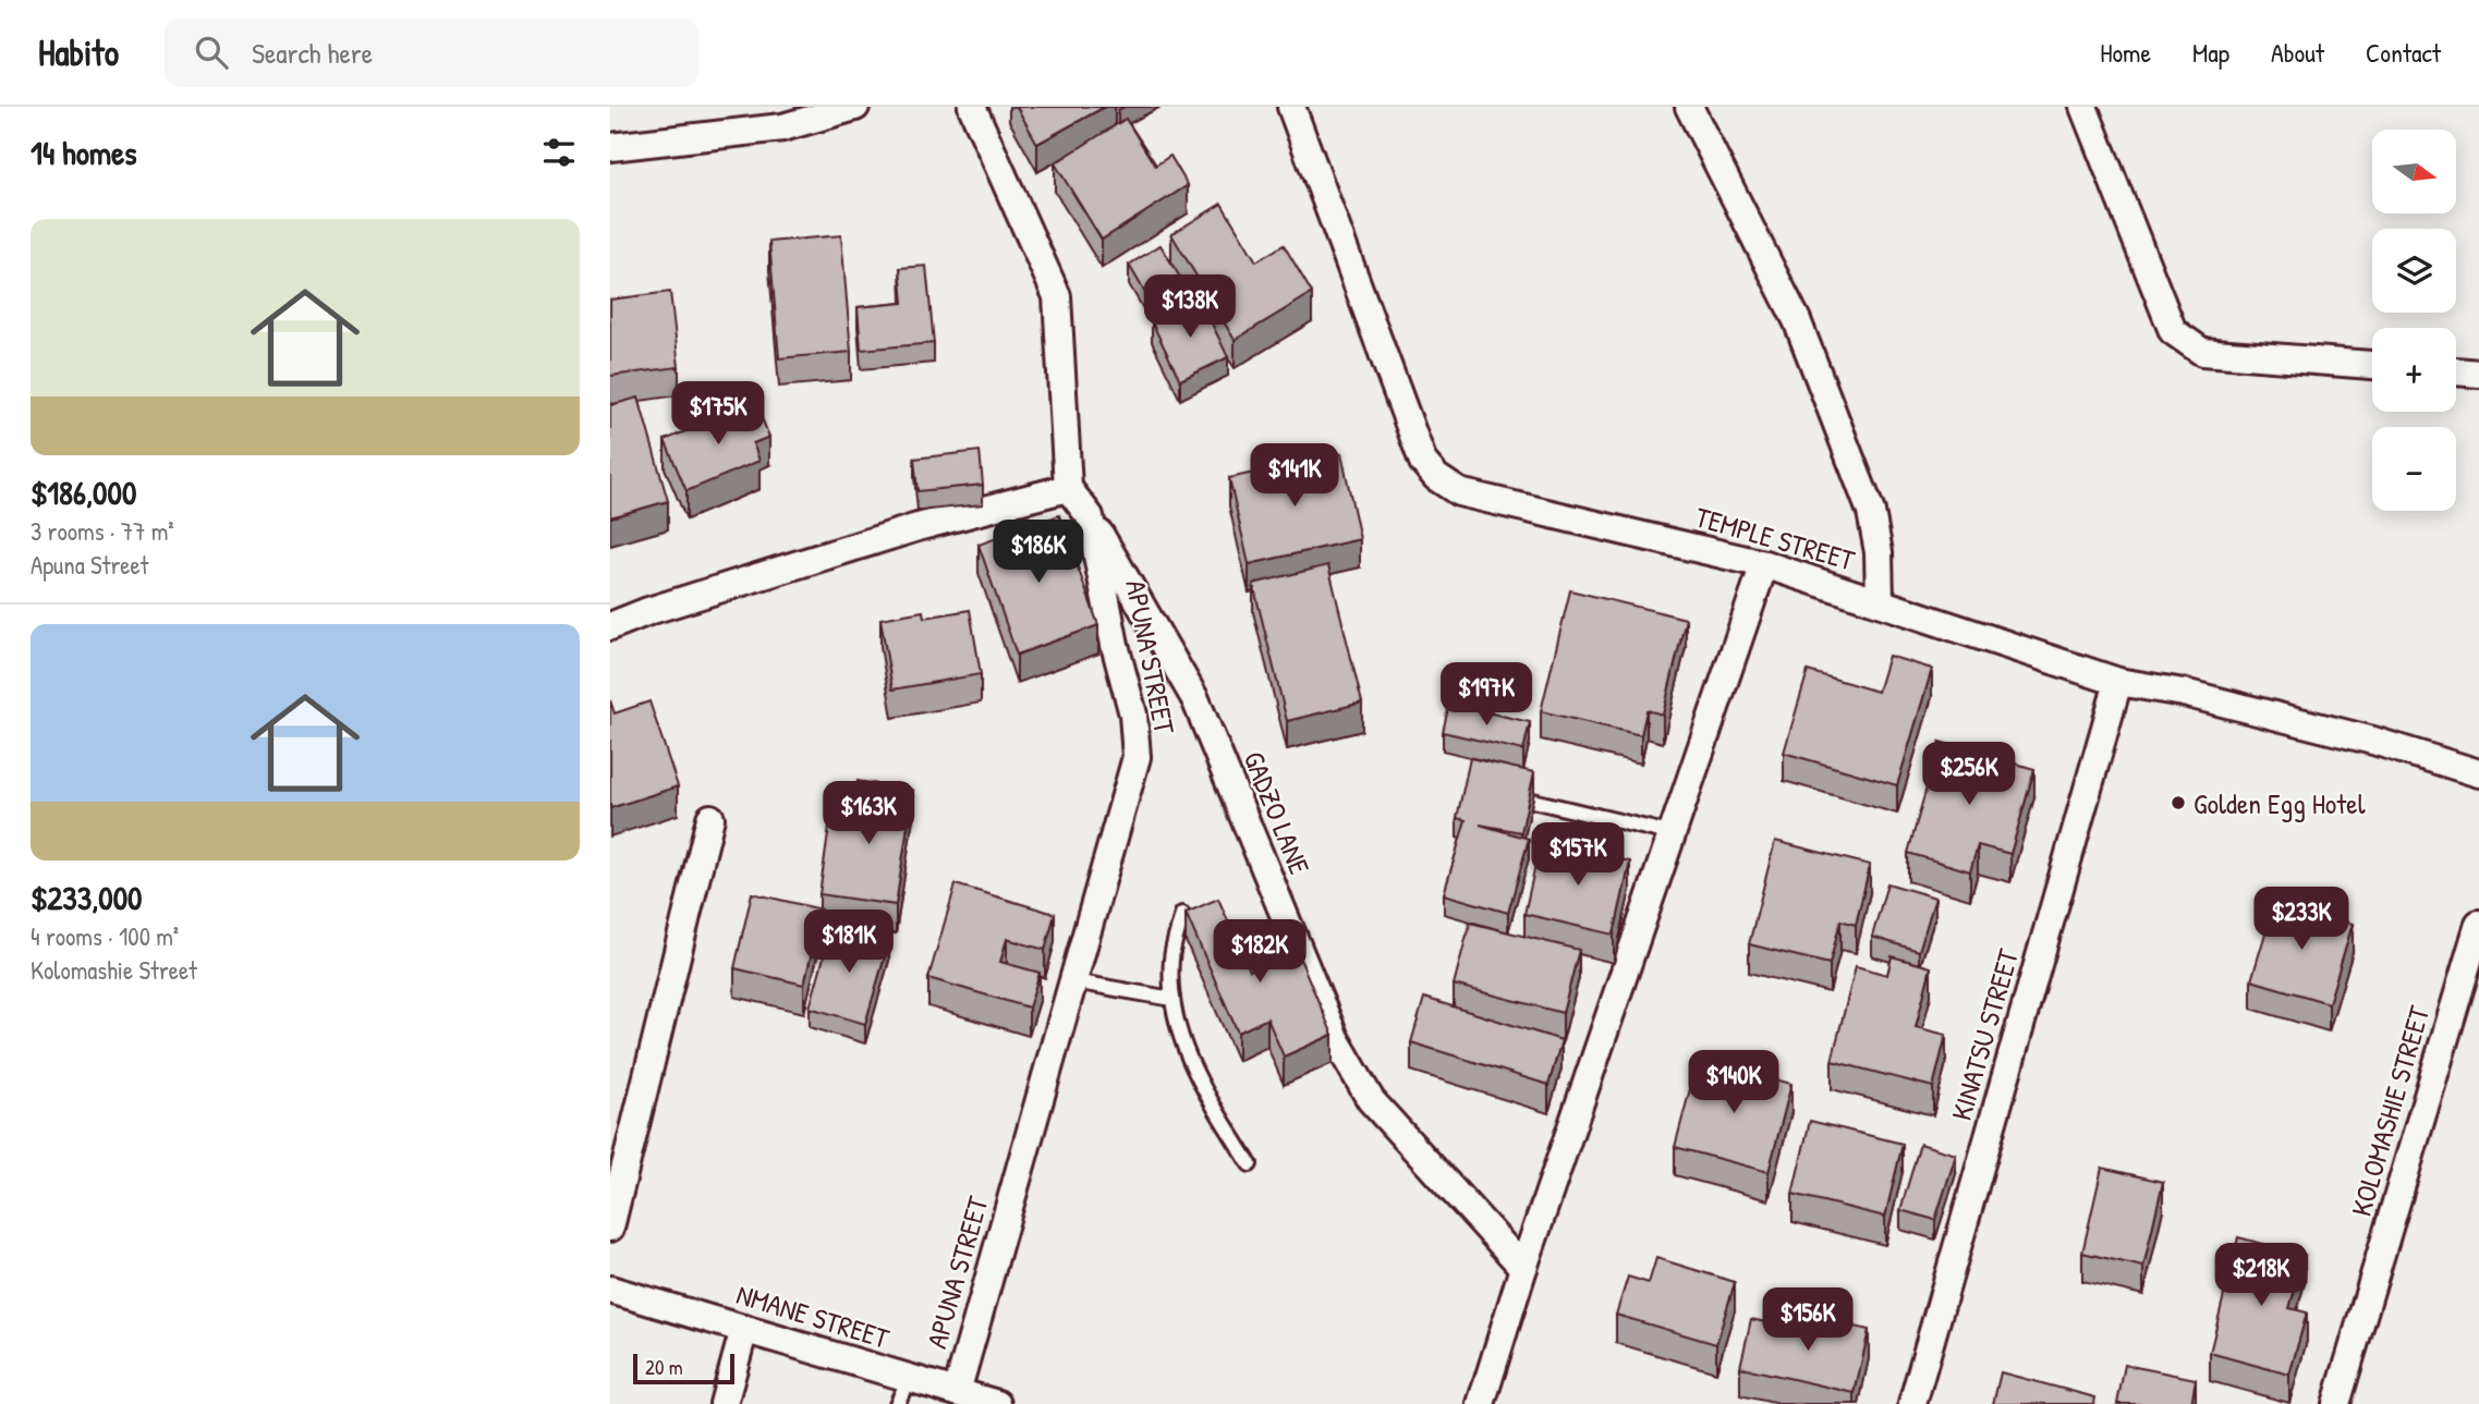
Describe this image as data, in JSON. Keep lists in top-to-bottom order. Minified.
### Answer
{"streets":{"street":["TEMPLE STREET","APUNA STREET","GADZO LANE","KINATSU STREET","KOLOMASHIE STREET","NMANE STREET"]},"crossings":[["TEMPLE STREET","KINATSU STREET"],["APUNA STREET","GADZO LANE"],["APUNA STREET","NMANE STREET"]],"places":["Golden Egg Hotel"],"scale_bar":"20 m","north":"right","page":{"header":"Habito","search":"Search here","nav":["Home","Map","About","Contact"],"heading":"14 homes","map_buttons":["+","−"],"list":[{"name":"$186,000","note":"3 rooms · 77 m² · Apuna Street"},{"name":"$233,000","note":"4 rooms · 100 m² · Kolomashie Street"}],"price":["$138K","$175K","$141K","$186K","$197K","$256K","$163K","$157K","$233K","$181K","$182K","$140K","$218K","$156K"],"scale":"20 m"}}
